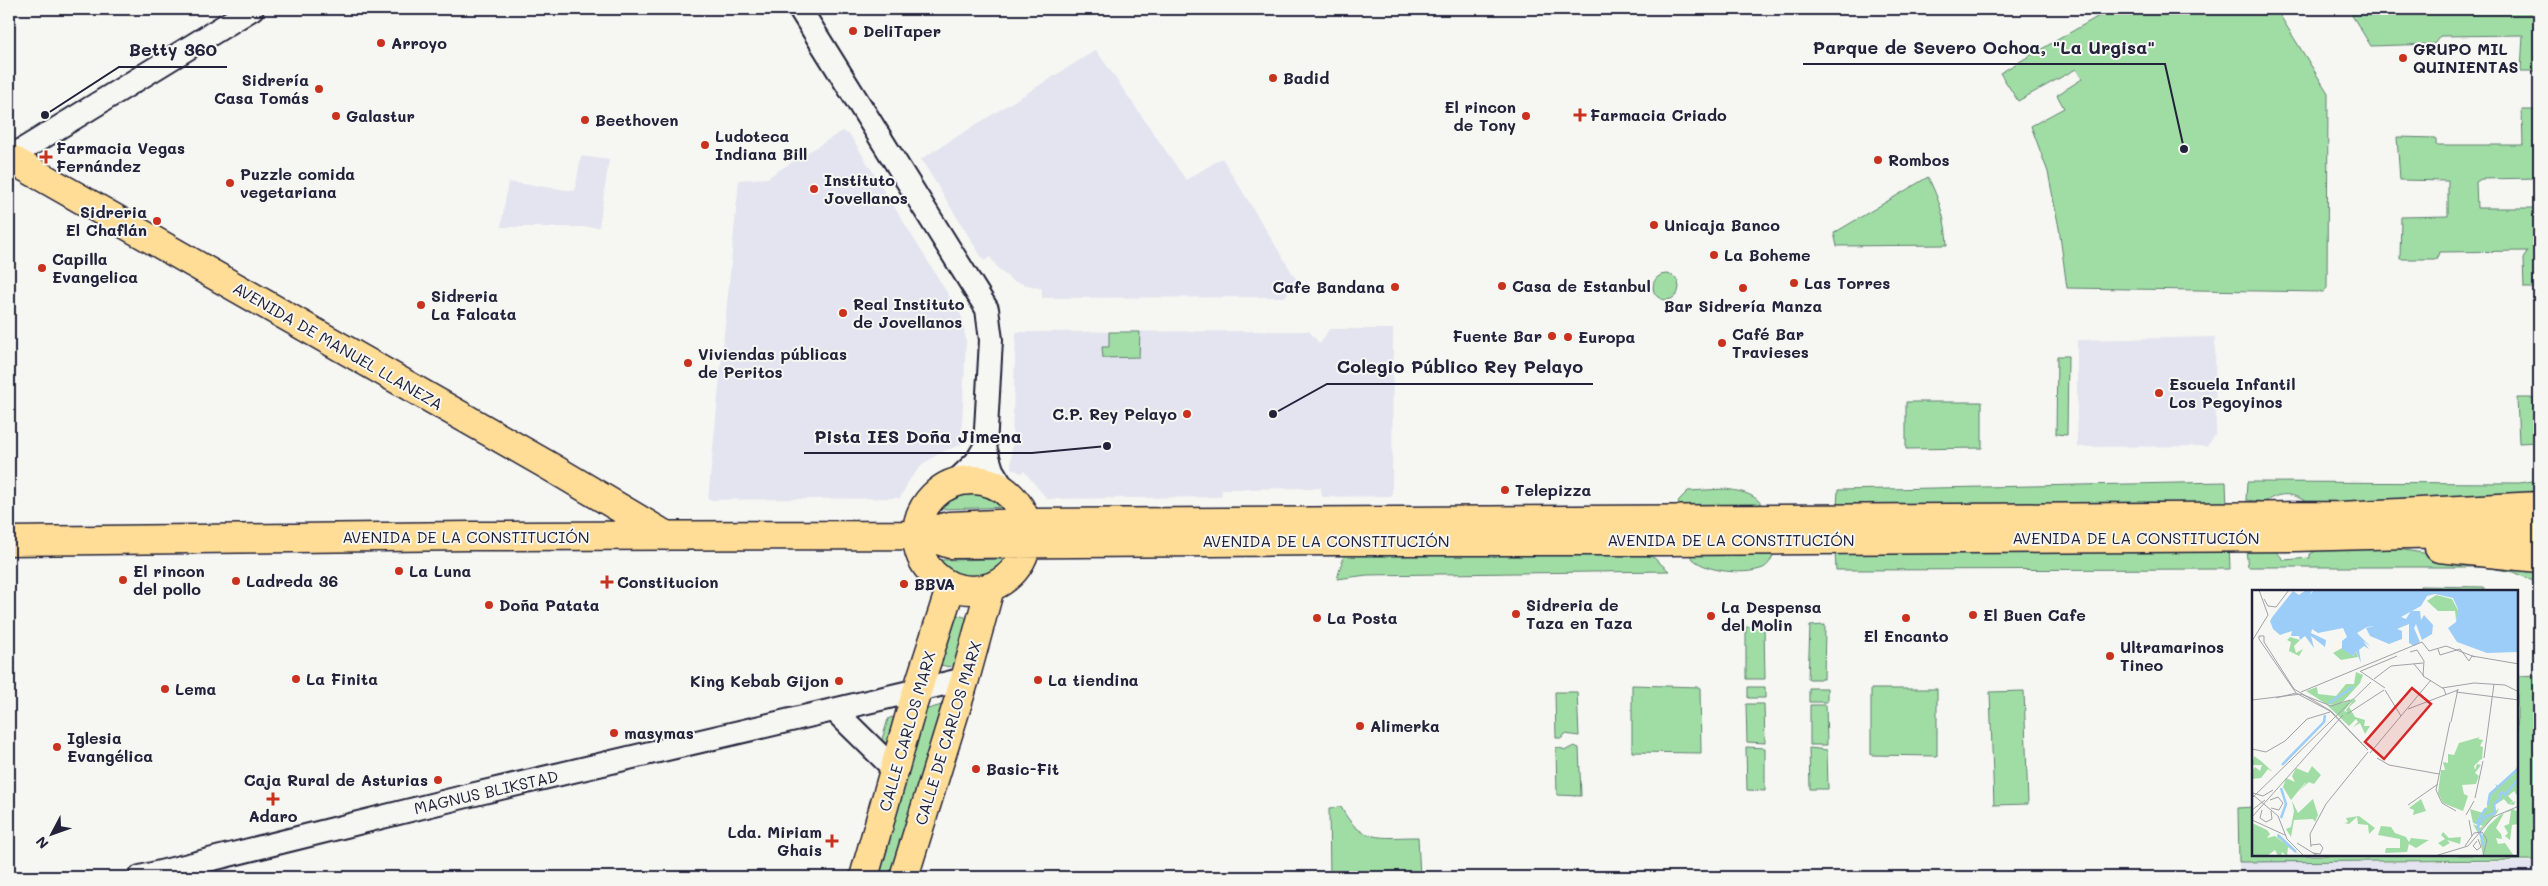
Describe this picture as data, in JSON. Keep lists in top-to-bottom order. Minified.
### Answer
{"streets":{"main road":["AVENIDA DE MANUEL LLANEZA","AVENIDA DE LA CONSTITUCIÓN","CALLE CARLOS MARX","CALLE DE CARLOS MARX"],"street":["MAGNUS BLIKSTAD"]},"crossings":[["AVENIDA DE MANUEL LLANEZA","AVENIDA DE LA CONSTITUCIÓN"],["CALLE CARLOS MARX","MAGNUS BLIKSTAD"],["CALLE DE CARLOS MARX","MAGNUS BLIKSTAD"]],"places":{"other":["DeliTaper","Arroyo","GRUPO MIL QUINIENTAS","Badid","Sidrería Casa Tomás","Betty 360","Galastur","El rincon de Tony","Beethoven","Ludoteca Indiana Bill","Parque de Severo Ochoa, \"La Urgisa\"","Rombos","Puzzle comida vegetariana","Instituto Jovellanos","Sidreria El Chaflán","Unicaja Banco","La Boheme","Capilla Evangelica","Las Torres","Casa de Estanbul","Cafe Bandana","Bar Sidrería Manza","Sidreria La Falcata","Real Instituto de Jovellanos","Fuente Bar","Europa","Café Bar Travieses","Viviendas públicas de Peritos","Escuela Infantil Los Pegoyinos","C.P. Rey Pelayo","Colegio Público Rey Pelayo","Pista IES Doña Jimena","Telepizza","La Luna","El rincon del pollo","Ladreda 36","BBVA","Doña Patata","Sidreria de Taza en Taza","El Buen Cafe","La Despensa del Molin","La Posta","El Encanto","Ultramarinos Tineo","La Finita","La tiendina","King Kebab Gijon","Lema","Alimerka","masymas","Iglesia Evangélica","Basic-Fit","Caja Rural de Asturias"],"health":["Farmacia Criado","Farmacia Vegas Fernández","Constitucion","Adaro","Lda. Miriam Ghais"]},"north":"bottom left"}
